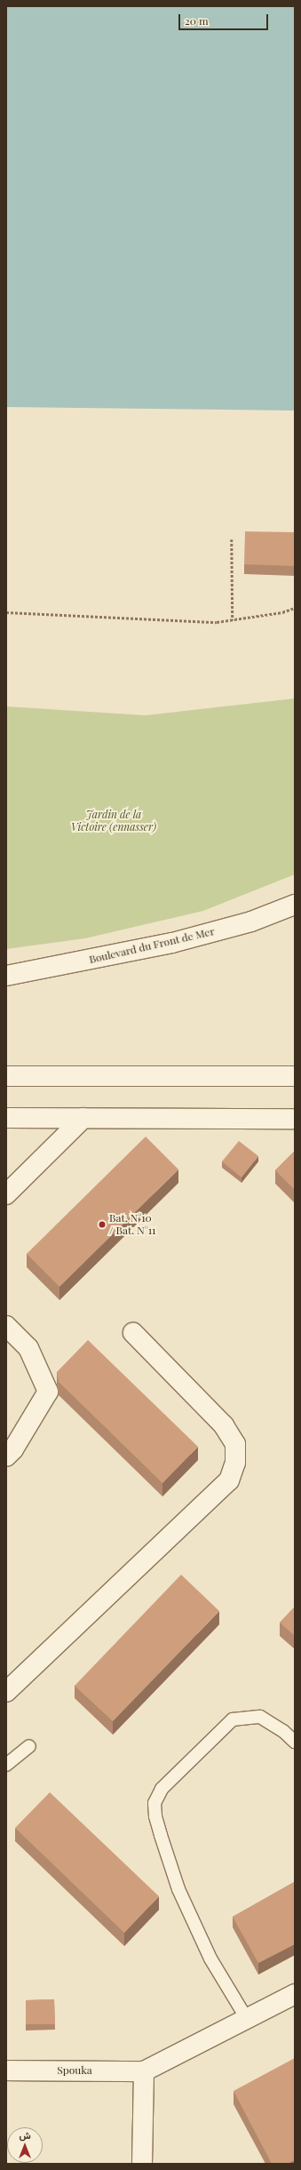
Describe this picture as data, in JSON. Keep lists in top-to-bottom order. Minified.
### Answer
{"streets":{"street":["Boulevard du Front de Mer","Spouka"]},"parks":["Jardin de la Victoire (ennasser)"],"places":["Bat. N°10 / Bat. N°11"],"scale_bar":"20 m","north":"top"}
